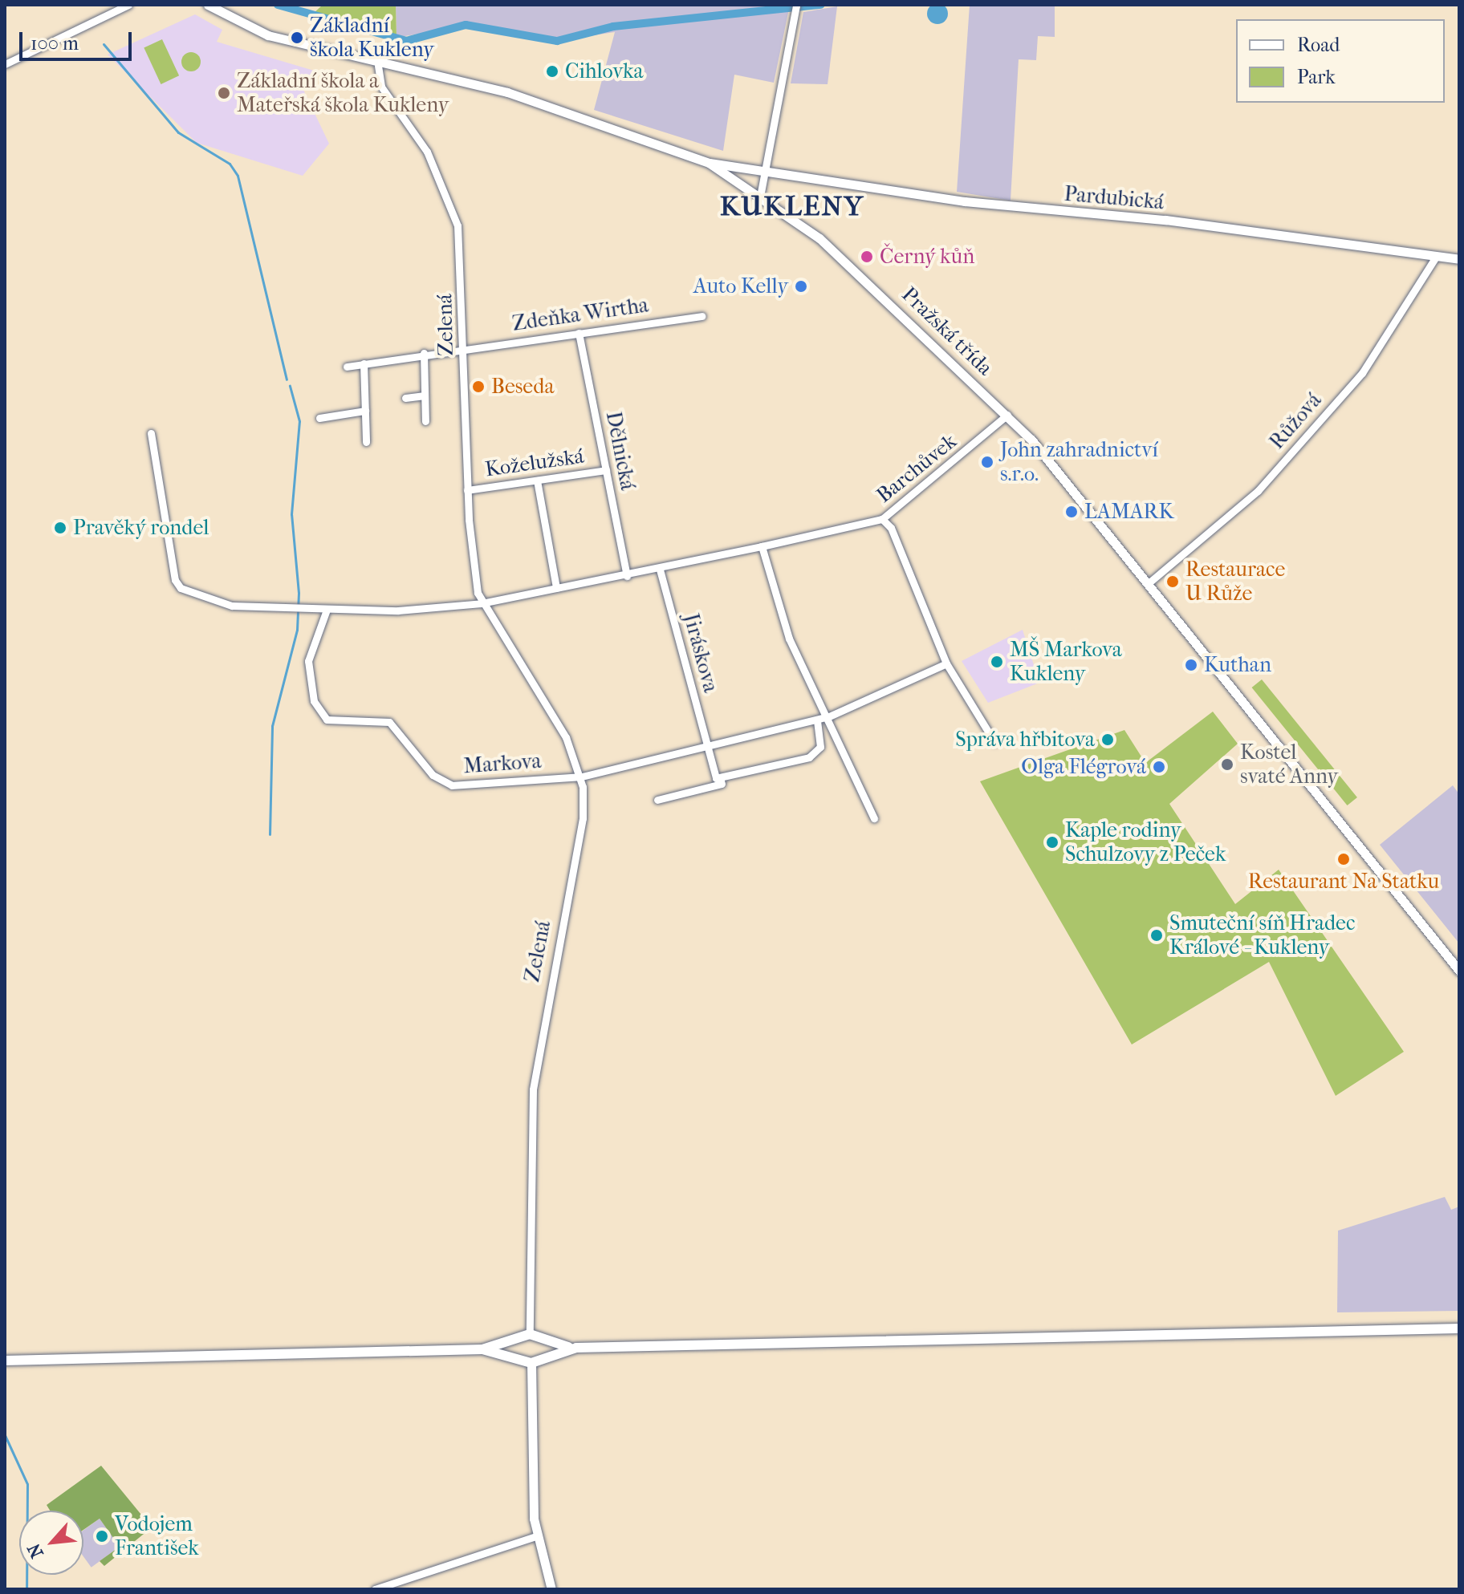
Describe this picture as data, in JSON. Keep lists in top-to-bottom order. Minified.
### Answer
{"streets":{"street":["Pardubická","Zdeňka Wirtha","Zelená","Pražská třída","Růžová","Dělnická","Koželužská","Barchůvek","Jiráskova","Markova"]},"crossings":[["Pardubická","Pražská třída"],["Pardubická","Růžová"],["Zdeňka Wirtha","Zelená"],["Zdeňka Wirtha","Dělnická"],["Zelená","Pražská třída"],["Zelená","Koželužská"],["Zelená","Markova"],["Pražská třída","Růžová"],["Pražská třída","Barchůvek"],["Dělnická","Koželužská"],["Jiráskova","Markova"]],"districts":["KUKLENY"],"places":["Základní škola Kukleny","Cihlovka","Základní škola a Mateřská škola Kukleny","Černý kůň","Auto Kelly","Beseda","John zahradnictví s.r.o.","LAMARK","Pravěký rondel","Restaurace U Růže","MŠ Markova Kukleny","Kuthan","Správa hřbitova","Kostel svaté Anny","Olga Flégrová","Kaple rodiny Schulzovy z Peček","Restaurant Na Statku","Smuteční síň Hradec Králové - Kukleny","Vodojem František"],"legend":["Road","Park"],"scale_bar":"100 m","north":"bottom left"}
